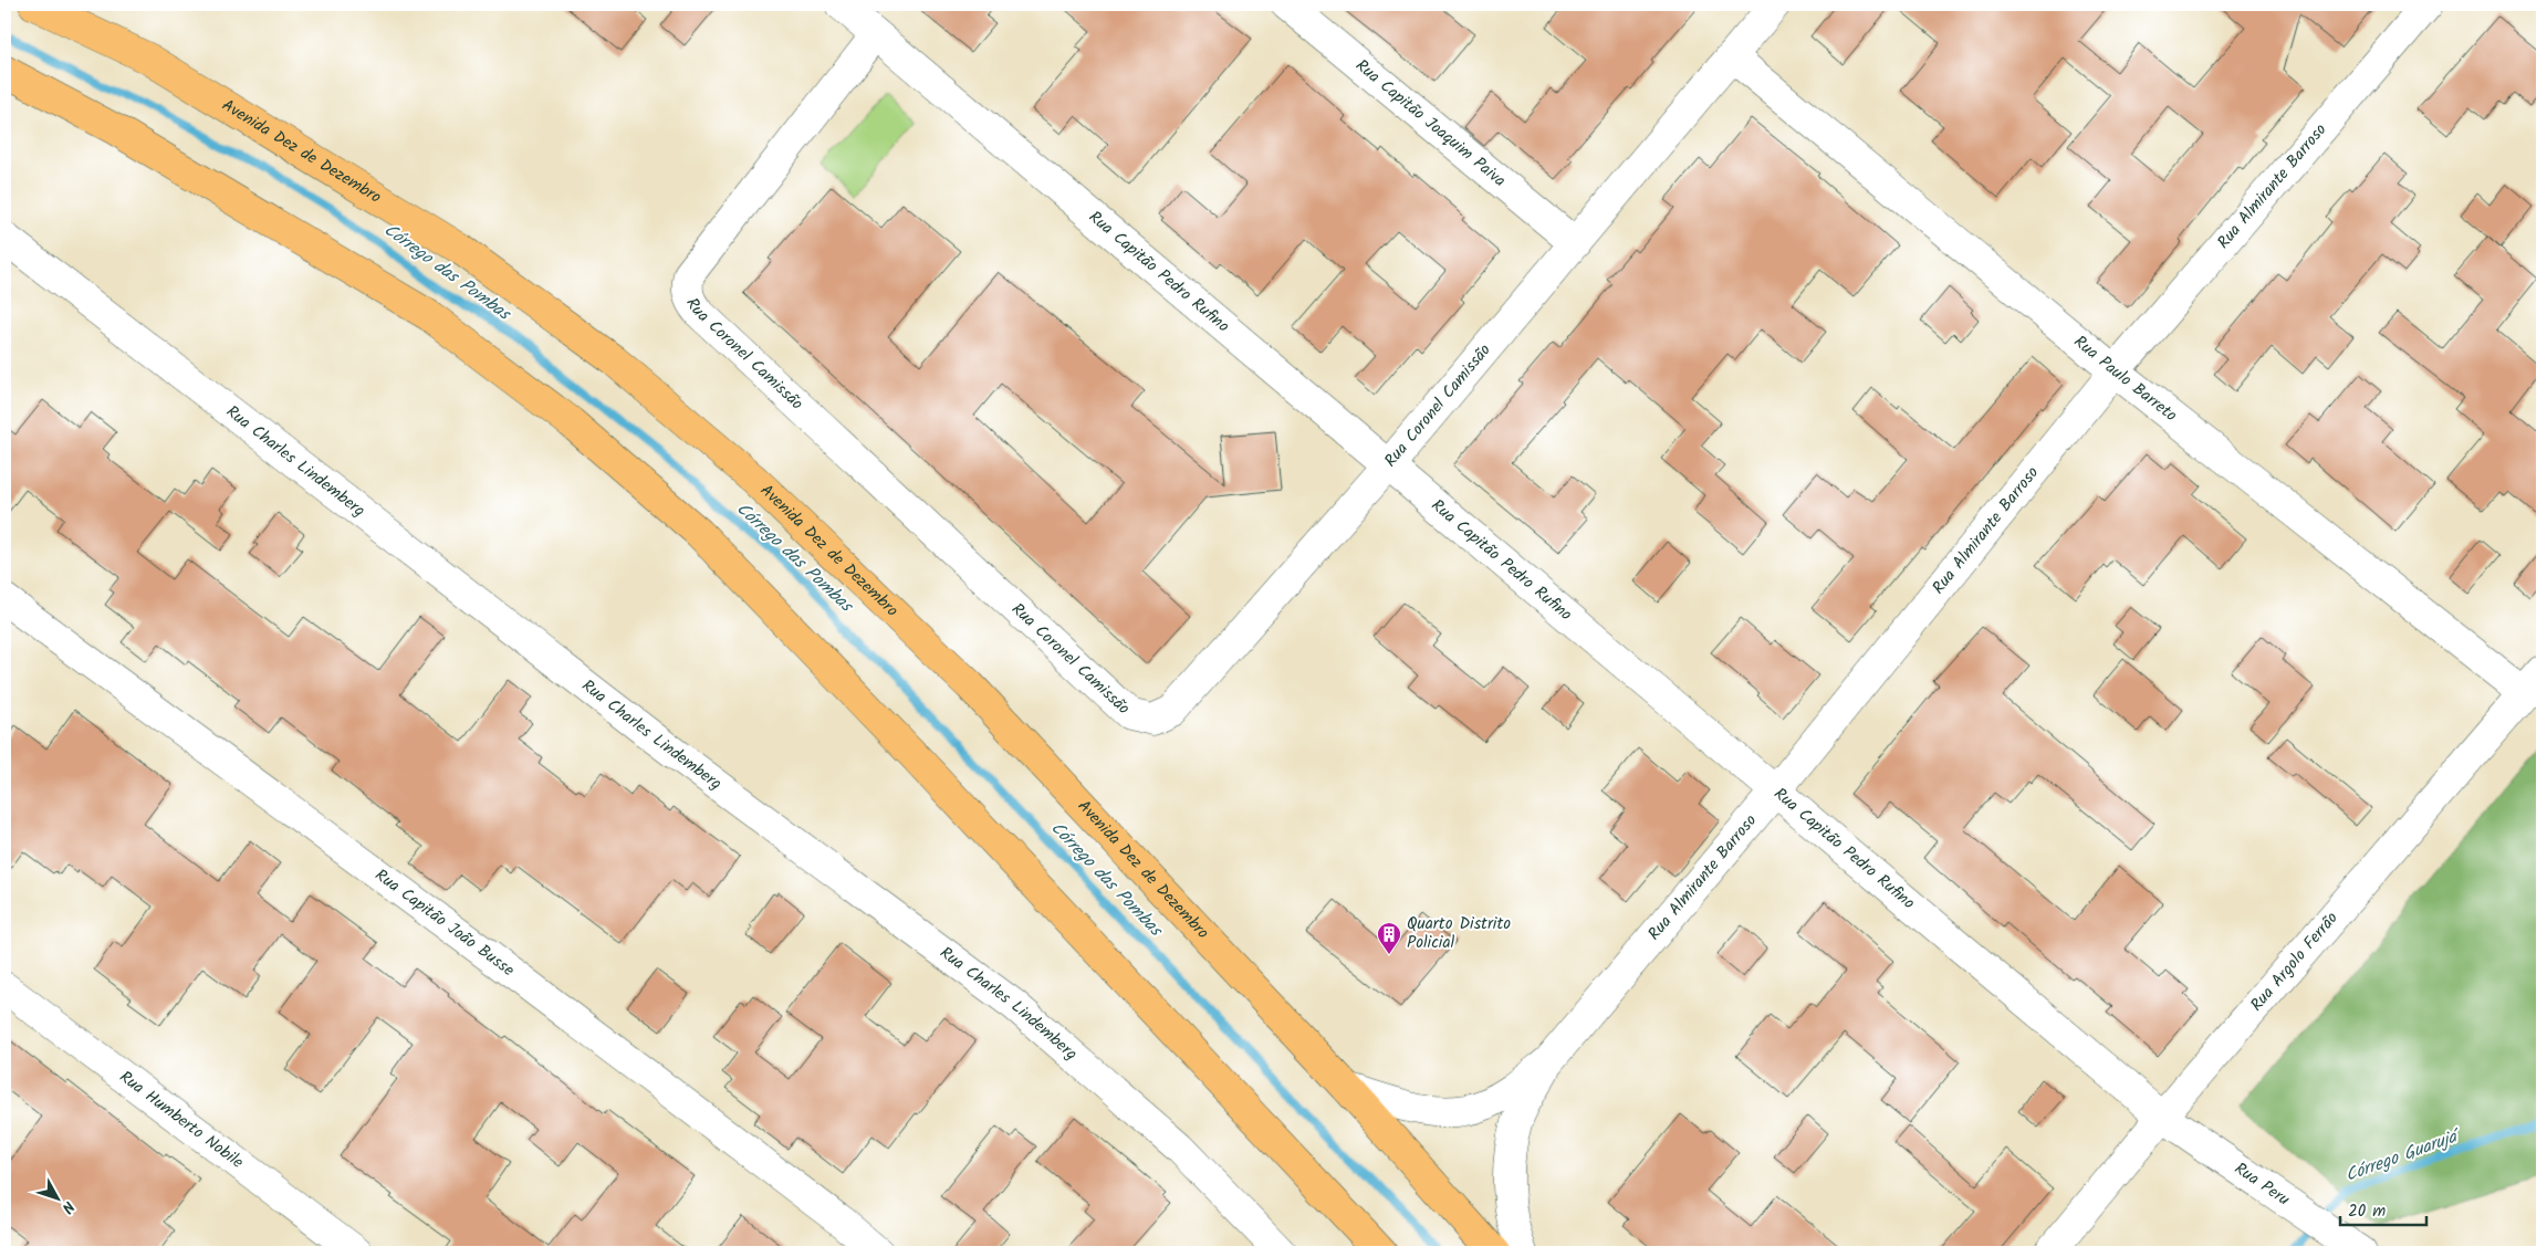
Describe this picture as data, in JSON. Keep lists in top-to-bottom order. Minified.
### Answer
{"streets":{"highway":["Avenida Dez de Dezembro"],"street":["Rua Capitão Joaquim Paiva","Rua Almirante Barroso","Rua Capitão Pedro Rufino","Rua Coronel Camissão","Rua Paulo Barreto","Rua Charles Lindemberg","Rua Capitão João Busse","Rua Argolo Ferrão","Rua Humberto Nobile","Rua Peru"]},"crossings":[["Rua Capitão Joaquim Paiva","Rua Coronel Camissão"],["Avenida Dez de Dezembro","Rua Almirante Barroso"],["Rua Almirante Barroso","Rua Capitão Pedro Rufino"],["Rua Almirante Barroso","Rua Paulo Barreto"],["Rua Capitão Pedro Rufino","Rua Coronel Camissão"],["Rua Capitão Pedro Rufino","Rua Argolo Ferrão"],["Rua Capitão Pedro Rufino","Rua Peru"],["Rua Coronel Camissão","Rua Paulo Barreto"],["Rua Paulo Barreto","Rua Argolo Ferrão"],["Rua Argolo Ferrão","Rua Peru"]],"water":["Córrego das Pombas","Córrego Guarujá"],"places":{"building":["Quarto Distrito Policial"]},"scale_bar":"20 m","north":"bottom right"}
